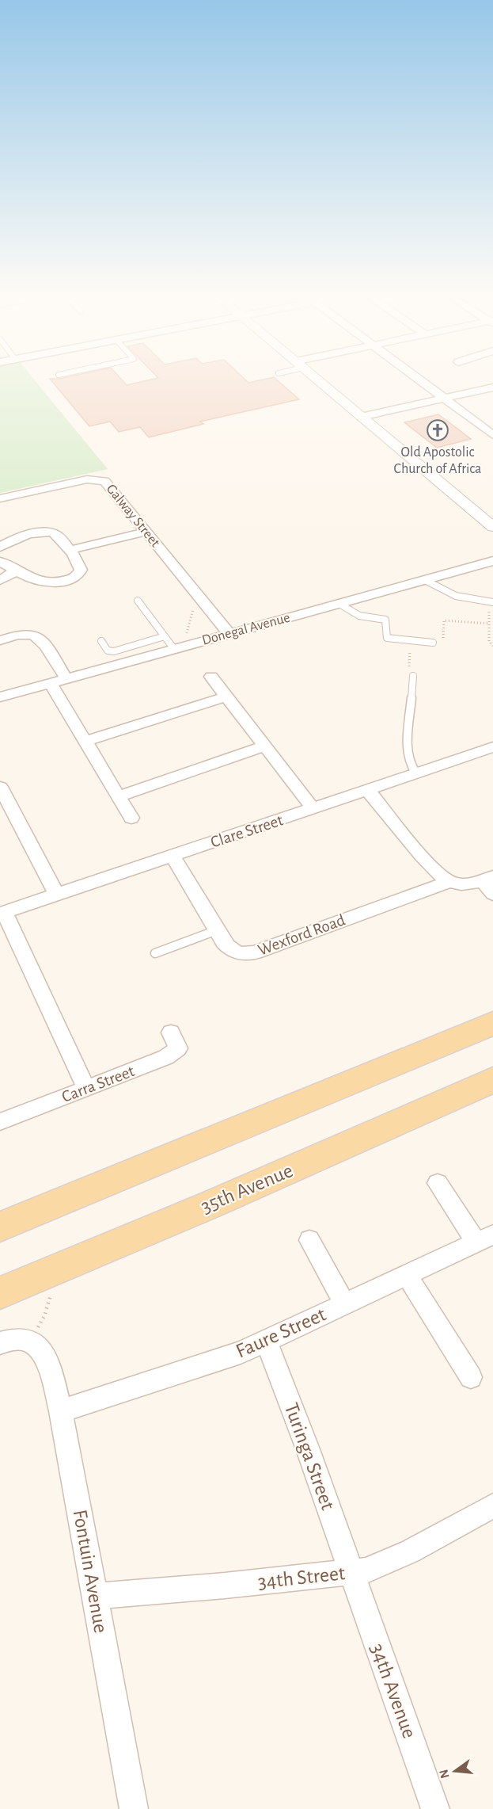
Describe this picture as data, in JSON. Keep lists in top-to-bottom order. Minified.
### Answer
{"streets":{"main road":["35th Avenue"],"street":["Galway Street","Donegal Avenue","Clare Street","Wexford Road","Carra Street","Faure Street","Turinga Street","Fontuin Avenue","34th Street","34th Avenue"]},"crossings":[["Galway Street","Donegal Avenue"],["Clare Street","Wexford Road"],["Faure Street","Turinga Street"],["Faure Street","Fontuin Avenue"],["Turinga Street","34th Street"],["Turinga Street","34th Avenue"],["Fontuin Avenue","34th Street"],["34th Street","34th Avenue"]],"places":{"church":["Old Apostolic Church of Africa"]},"north":"left"}
